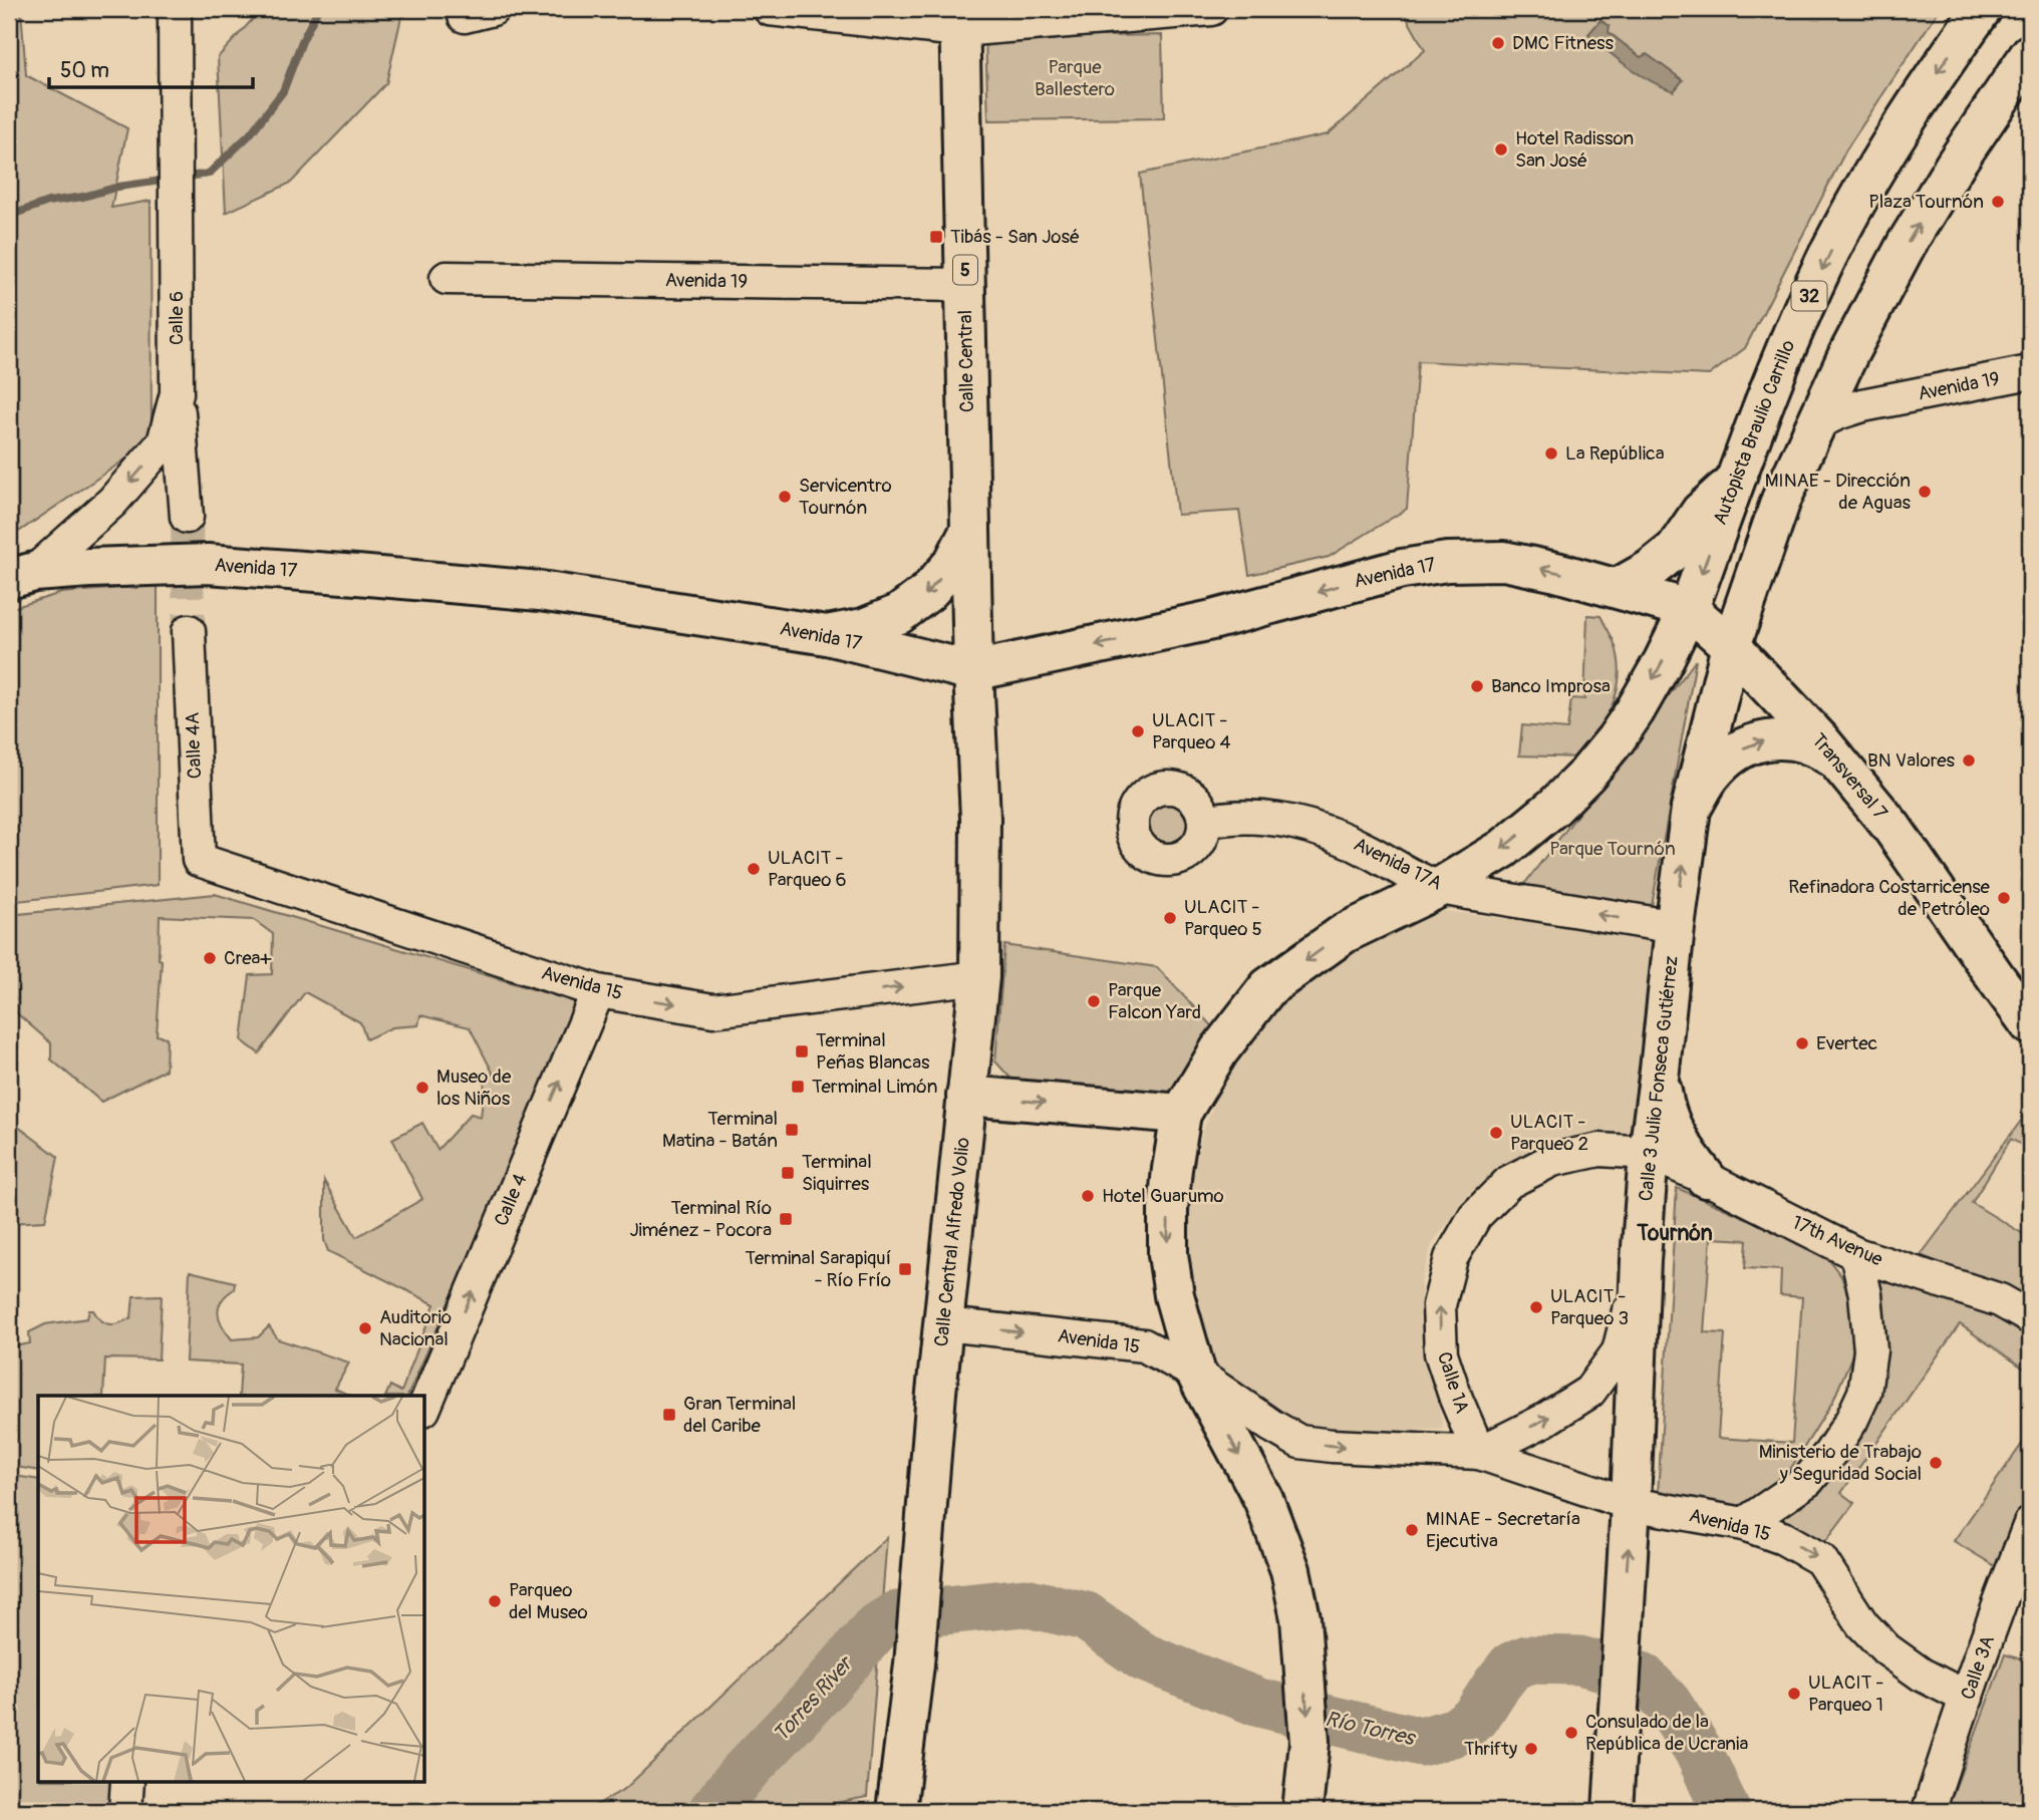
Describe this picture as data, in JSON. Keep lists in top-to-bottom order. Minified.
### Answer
{"streets":{"main road":["5","32","Calle Central","Autopista Braulio Carrillo","Avenida 17","Transversal 7","Calle 3 Julio Fonseca Gutiérrez","Calle Central Alfredo Volio"],"street":["Avenida 19","Calle 6","Calle 4A","Avenida 17A","Avenida 15","Calle 4","17th Avenue","Calle 1A","Calle 3A"]},"crossings":[["Avenida 19","Calle Central"],["Calle 6","Avenida 17"],["Calle Central","Avenida 17"],["Calle Central","Calle Central Alfredo Volio"],["Autopista Braulio Carrillo","Transversal 7"],["Autopista Braulio Carrillo","Avenida 17A"],["Avenida 17","Transversal 7"],["Avenida 17","Calle Central Alfredo Volio"],["Calle 4A","Avenida 15"],["Transversal 7","Calle 3 Julio Fonseca Gutiérrez"],["Avenida 17A","Calle 3 Julio Fonseca Gutiérrez"],["Avenida 15","Calle 3 Julio Fonseca Gutiérrez"],["Avenida 15","Calle 4"],["Avenida 15","Calle Central Alfredo Volio"],["Avenida 15","Calle 1A"],["Avenida 15","Calle 3A"],["Calle 3 Julio Fonseca Gutiérrez","17th Avenue"],["Calle 3 Julio Fonseca Gutiérrez","Calle 1A"],["17th Avenue","Calle 1A"]],"one_way":["Calle 6","Avenida 17","Avenida 17A","Avenida 15","Calle 4"],"districts":["Tournón"],"water":["Torres River","Río Torres"],"parks":["Parque Ballestero","Parque Tournón"],"places":{"other":["DMC Fitness","Hotel Radisson San José","Plaza Tournón","La República","MINAE - Dirección de Aguas","Servicentro Tournón","Banco Improsa","ULACIT - Parqueo 4","BN Valores","ULACIT - Parqueo 6","Refinadora Costarricense de Petróleo","ULACIT - Parqueo 5","Crea+","Parque Falcon Yard","Evertec","Museo de los Niños","ULACIT - Parqueo 2","Hotel Guarumo","ULACIT - Parqueo 3","Auditorio Nacional","Ministerio de Trabajo y Seguridad Social","MINAE - Secretaría Ejecutiva","Parqueo del Museo","ULACIT - Parqueo 1","Consulado de la República de Ucrania","Thrifty"],"transit":["Tibás - San José","Terminal Peñas Blancas","Terminal Limón","Terminal Matina - Batán","Terminal Siquirres","Terminal Río Jiménez - Pocora","Terminal Sarapiquí - Río Frío","Gran Terminal del Caribe"]},"scale_bar":"50 m"}
